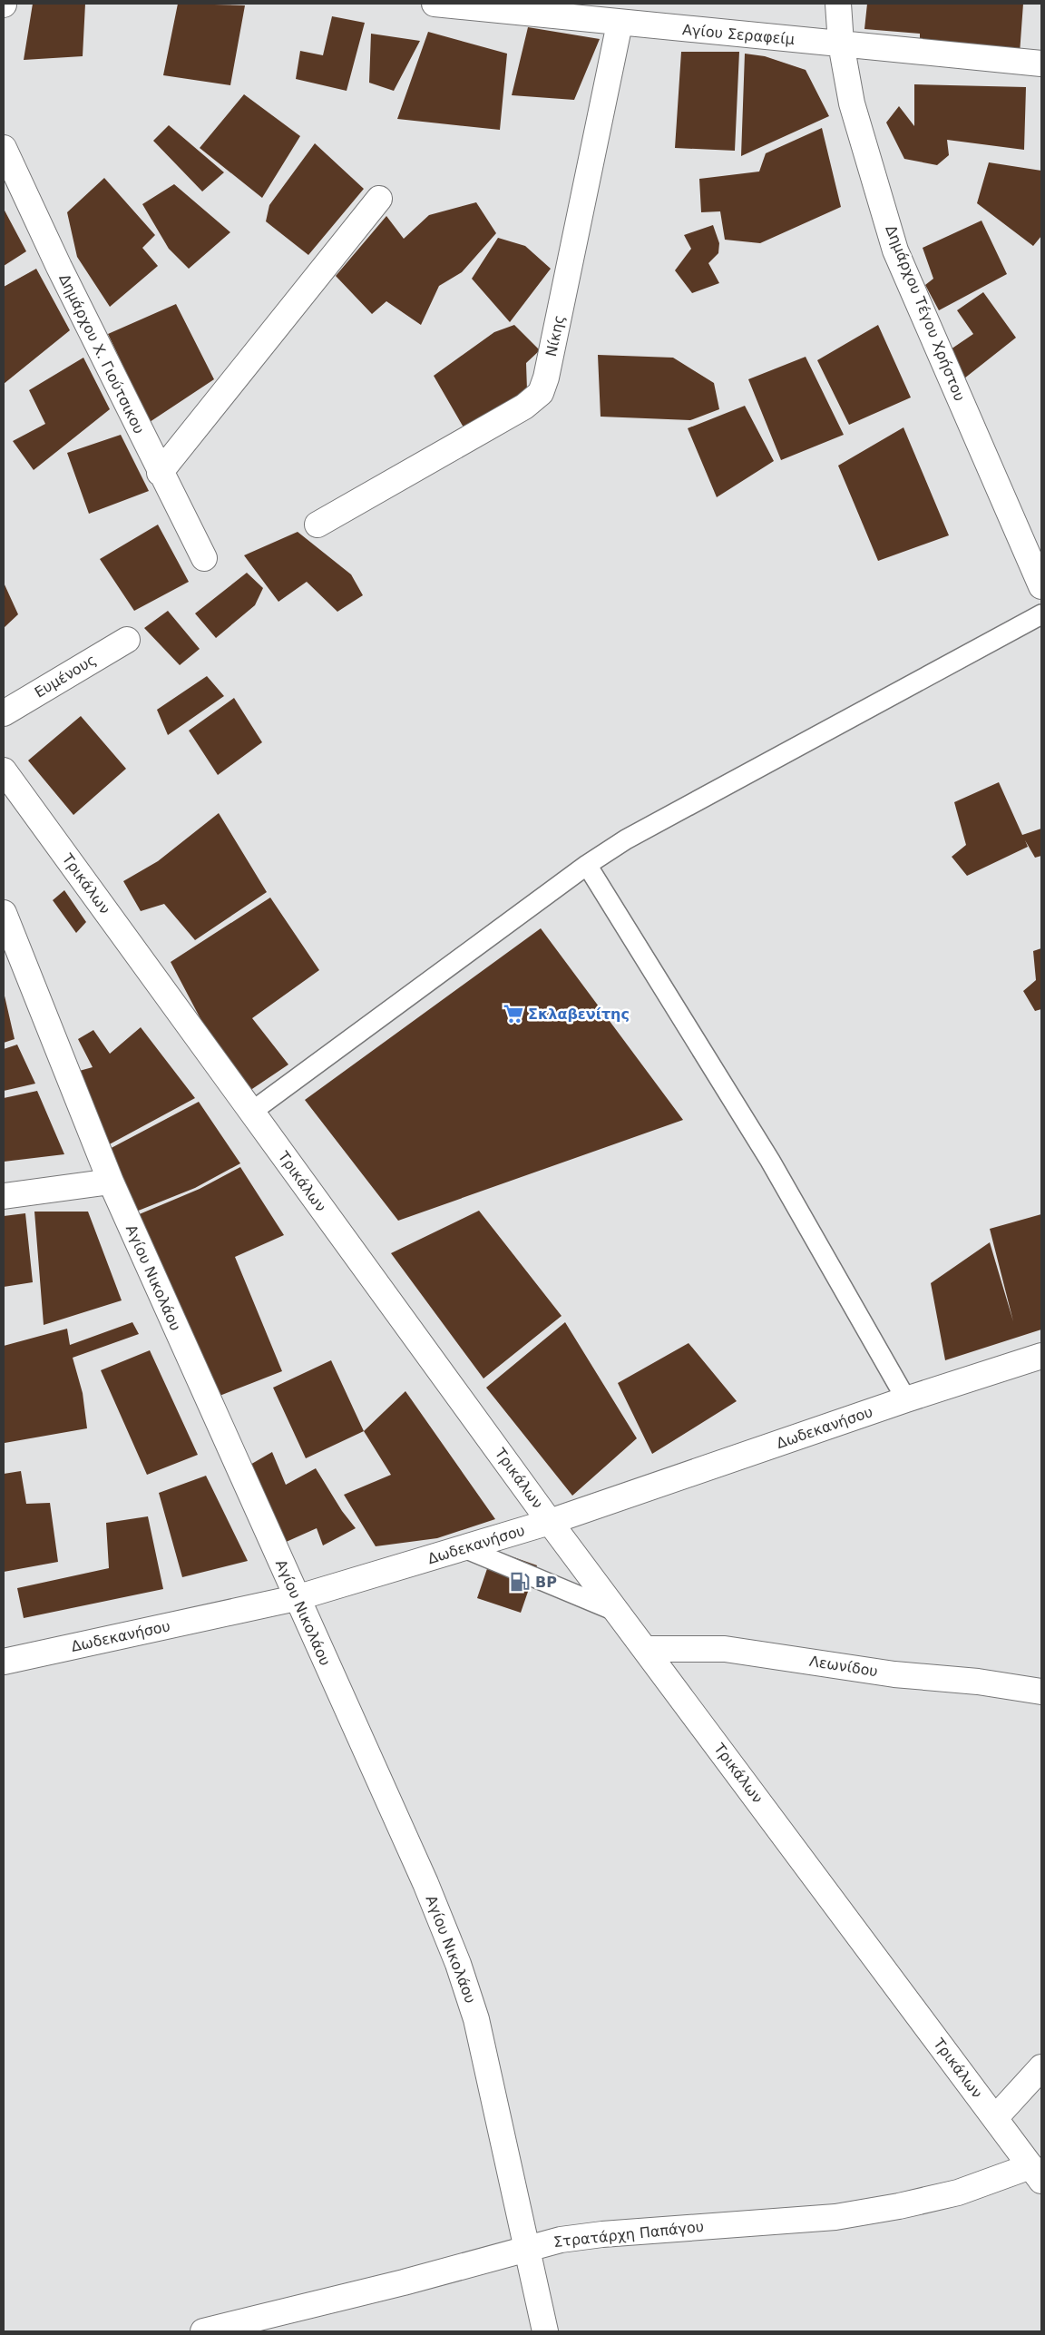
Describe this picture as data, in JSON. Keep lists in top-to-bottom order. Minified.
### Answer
{"streets":{"street":["Αγίου Σεραφείμ","Δημάρχου Τέγου Χρήστου","Νίκης","Δημάρχου Χ. Γιούτσικου","Ευμένους","Τρικάλων","Αγίου Νικολάου","Δωδεκανήσου","Λεωνίδου","Στρατάρχη Παπάγου"]},"crossings":[["Αγίου Σεραφείμ","Δημάρχου Τέγου Χρήστου"],["Αγίου Σεραφείμ","Νίκης"],["Τρικάλων","Δωδεκανήσου"],["Τρικάλων","Λεωνίδου"],["Τρικάλων","Στρατάρχη Παπάγου"],["Αγίου Νικολάου","Δωδεκανήσου"],["Αγίου Νικολάου","Στρατάρχη Παπάγου"]],"places":{"supermarket":["Σκλαβενίτης"],"fuel station":["BP"]}}
